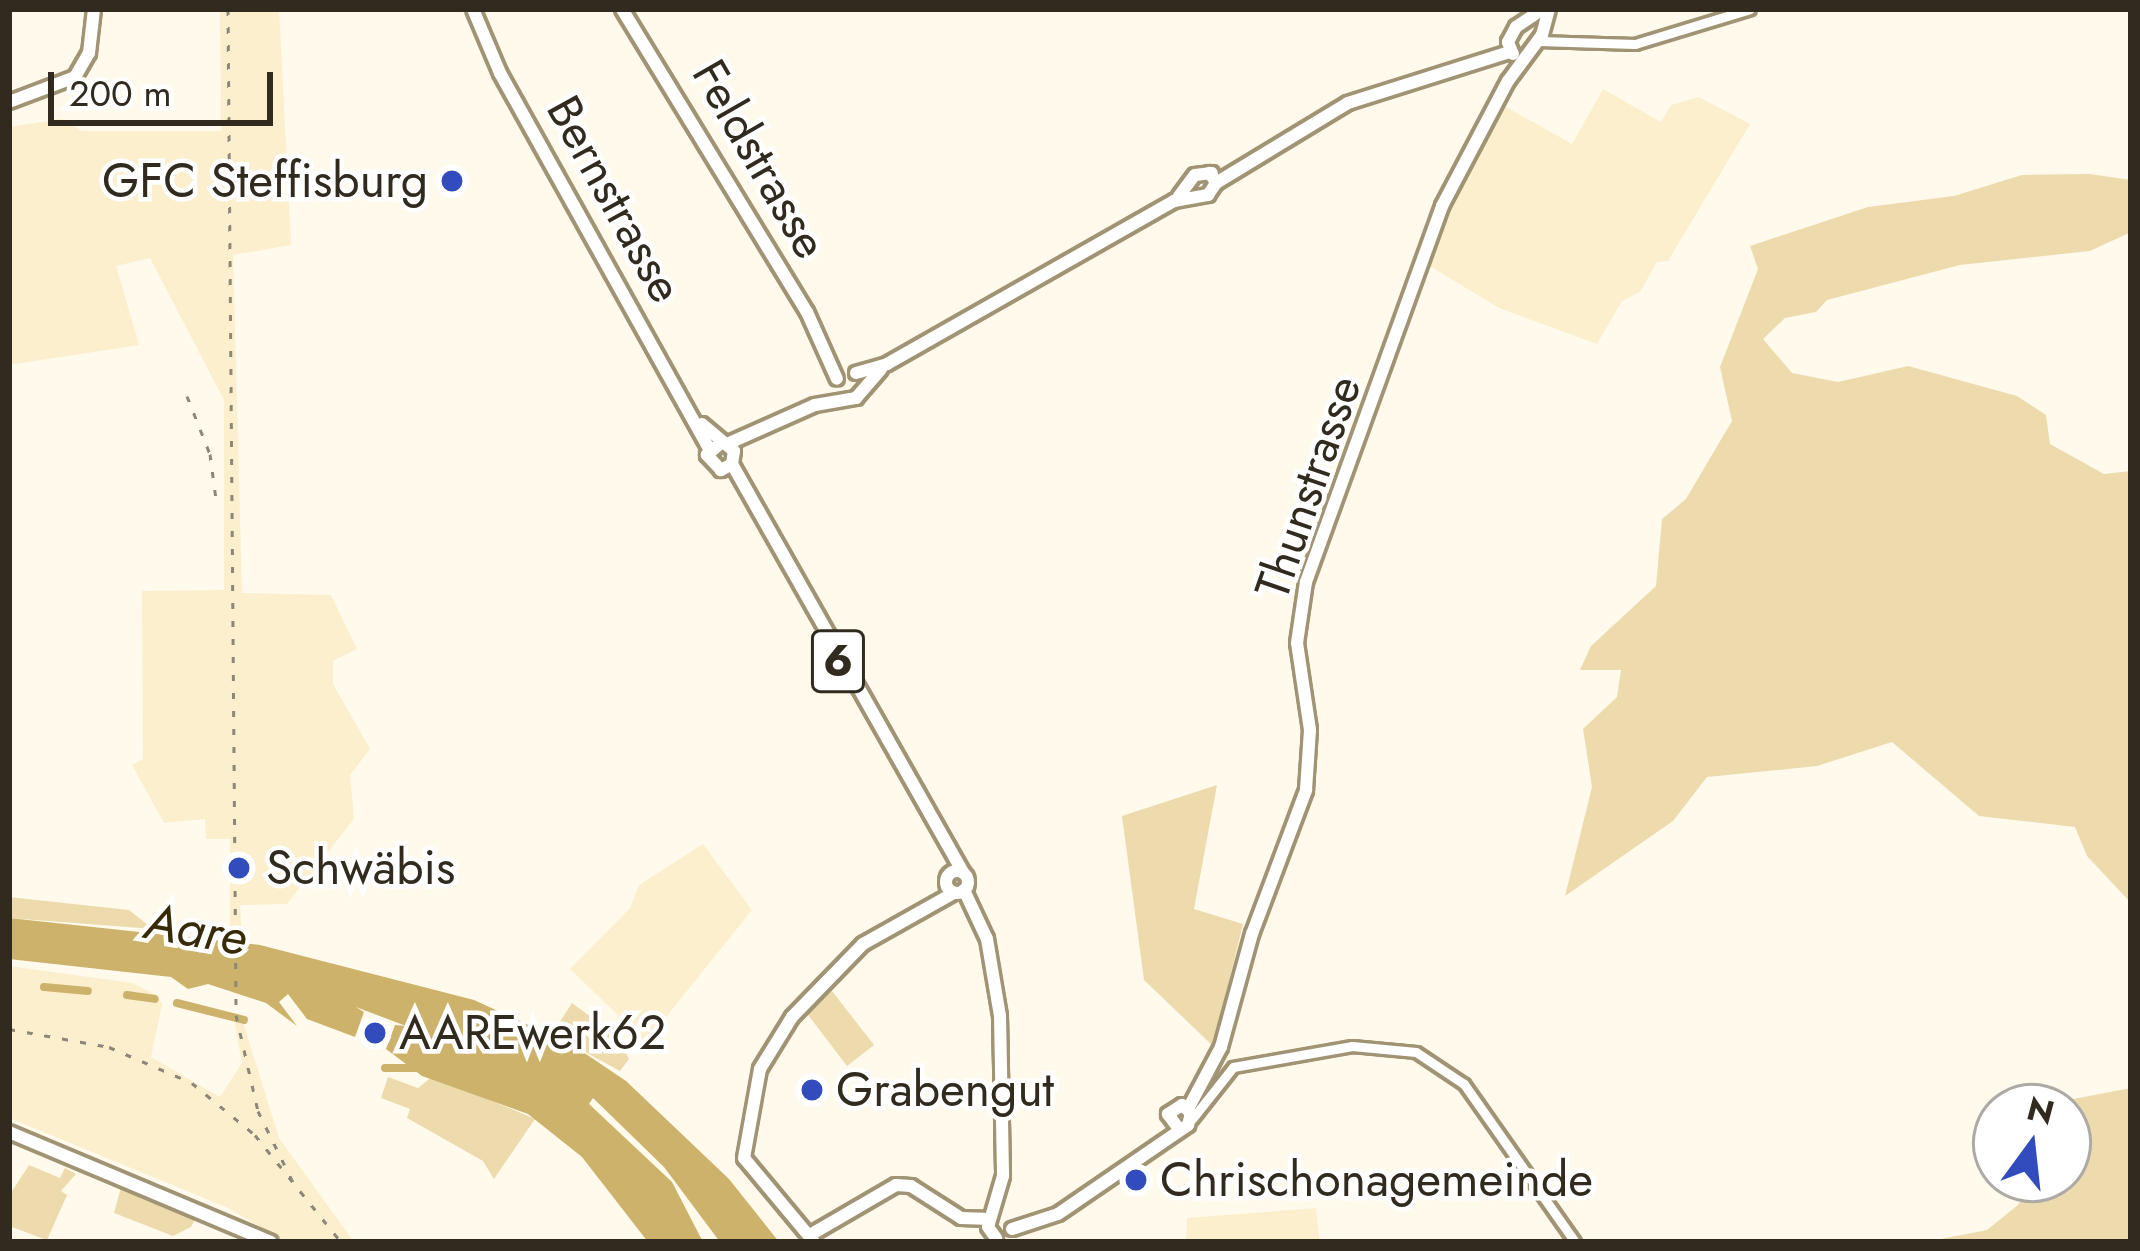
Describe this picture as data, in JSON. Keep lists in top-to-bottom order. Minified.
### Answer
{"streets":{"main road":["Feldstrasse","Bernstrasse","Thunstrasse","6"]},"water":["Aare"],"places":["GFC Steffisburg","Schwäbis","AAREwerk62","Grabengut","Chrischonagemeinde"],"scale_bar":"200 m","north":"top"}
